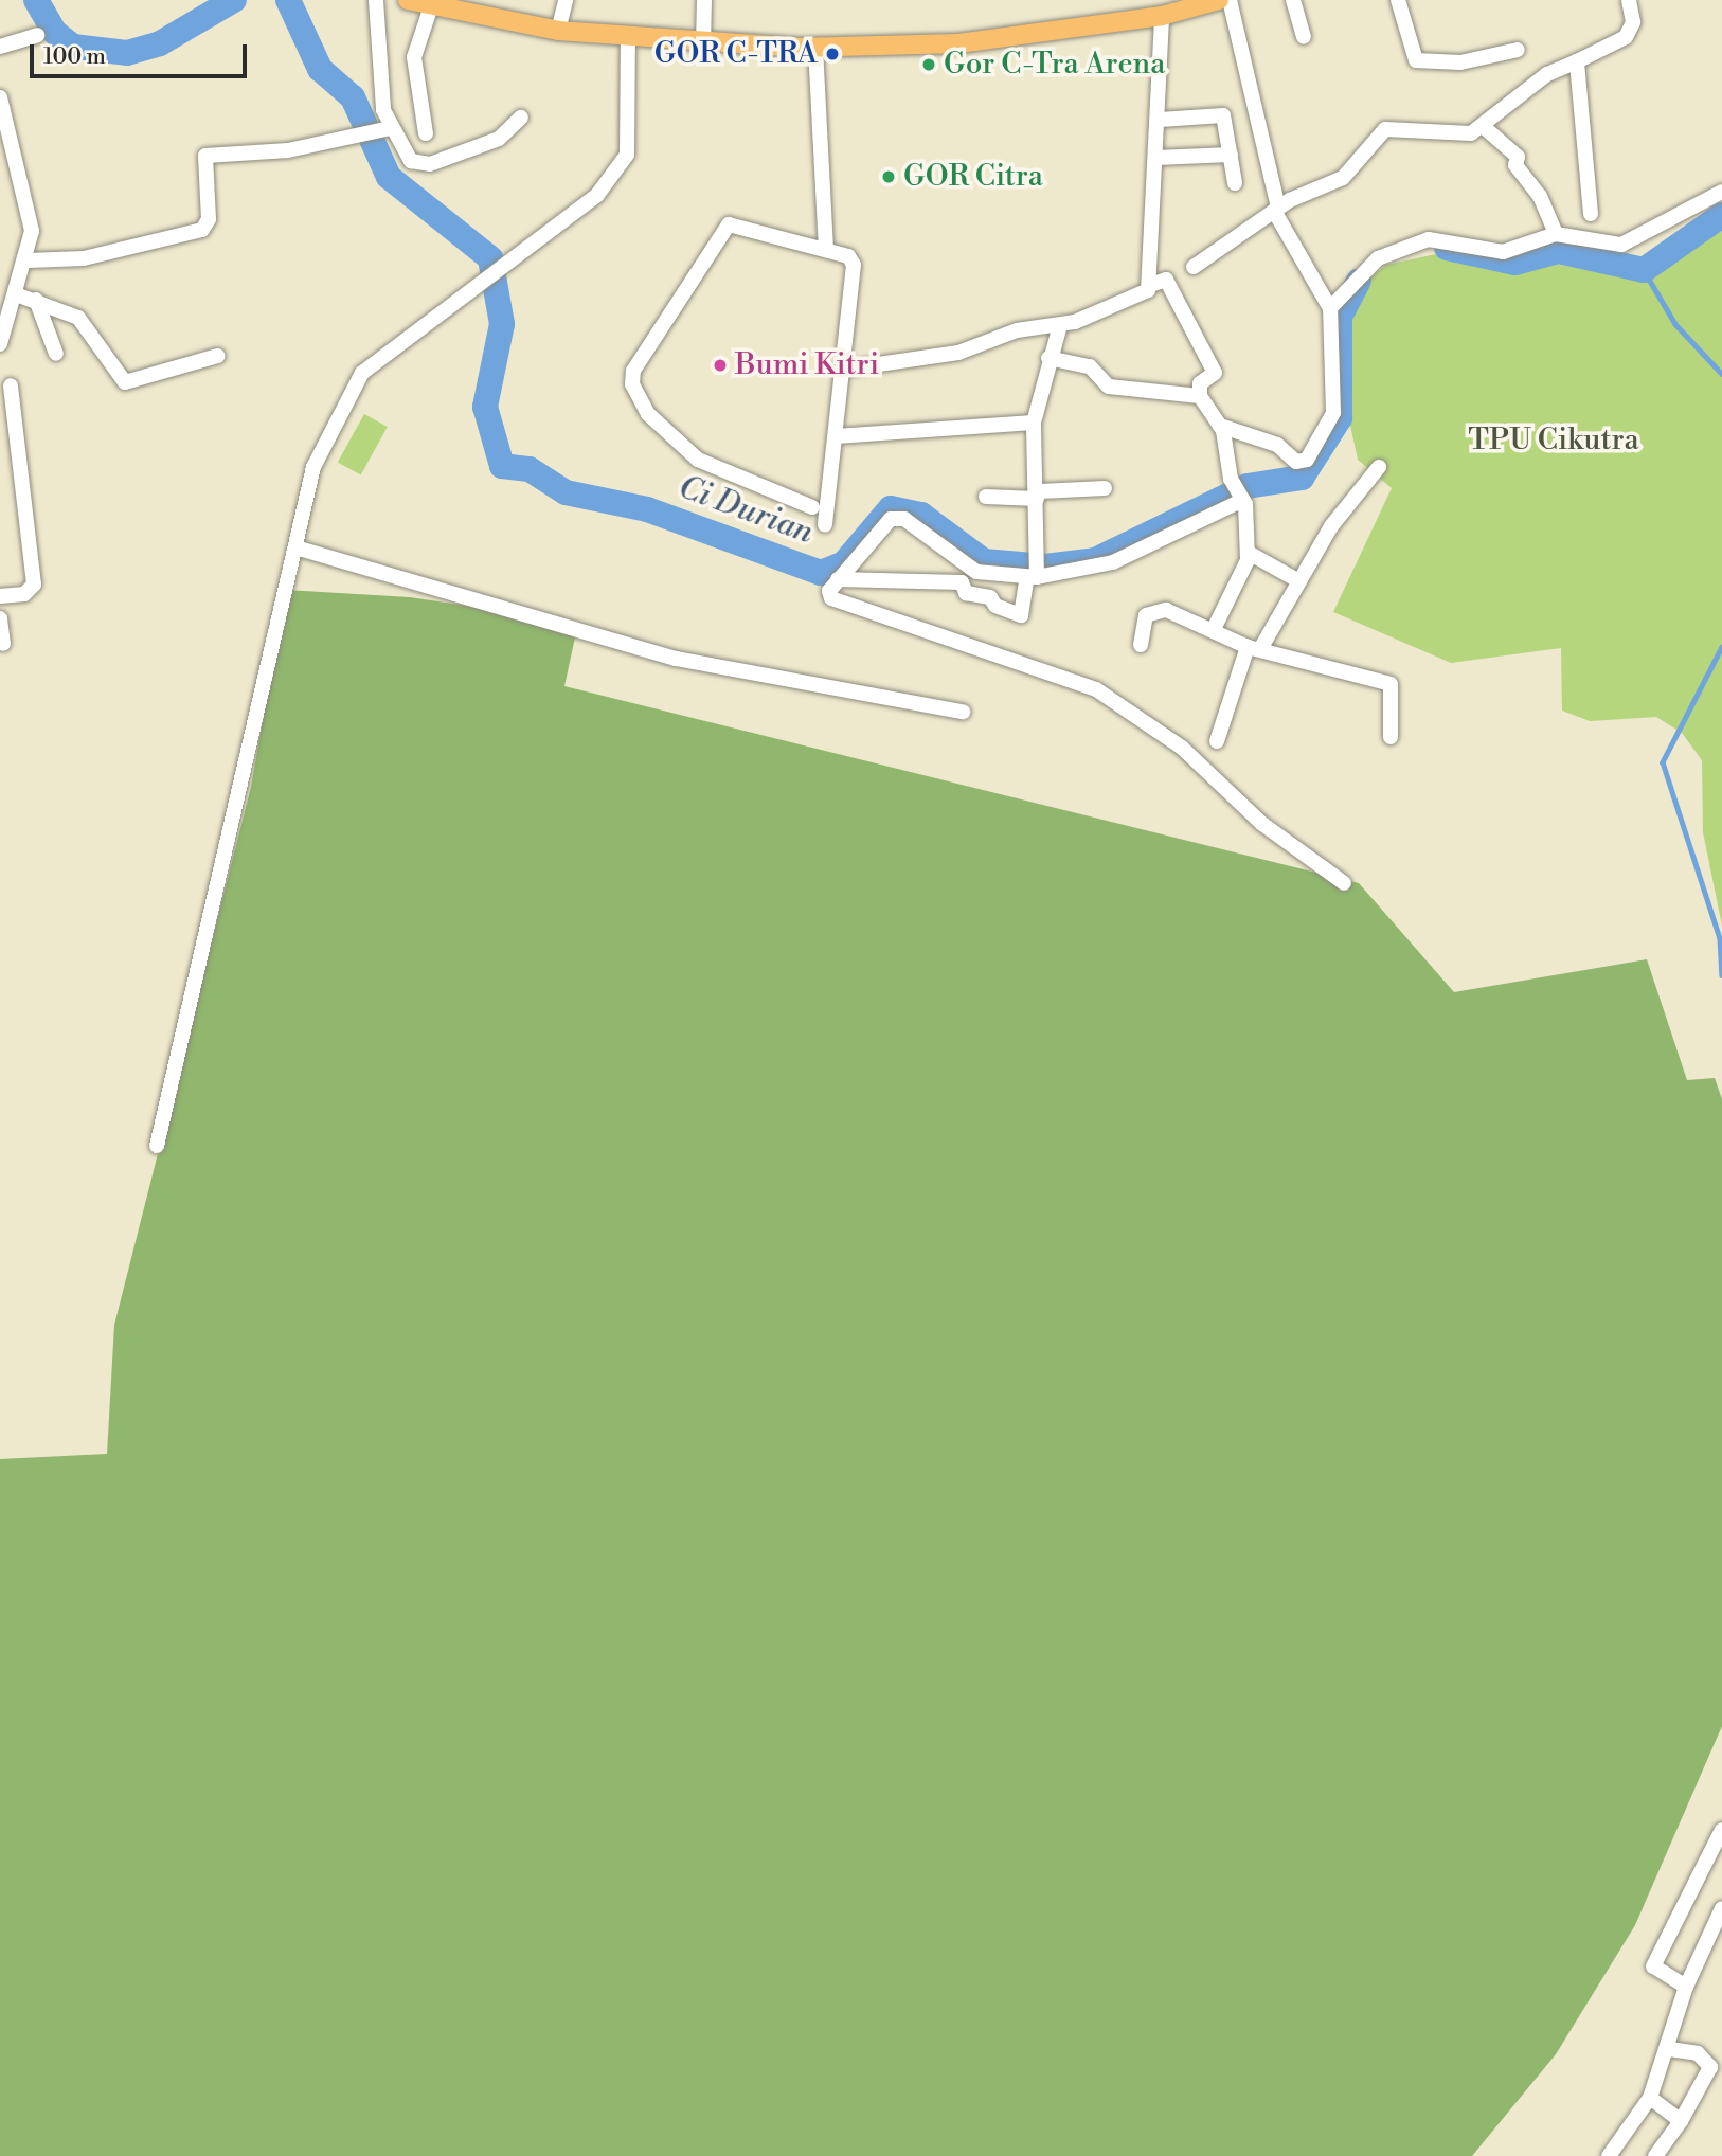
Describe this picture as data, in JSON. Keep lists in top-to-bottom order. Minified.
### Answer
{"water":["Ci Durian"],"parks":["TPU Cikutra"],"places":["GOR C-TRA","Gor C-Tra Arena","GOR Citra","Bumi Kitri"],"scale_bar":"100 m"}
